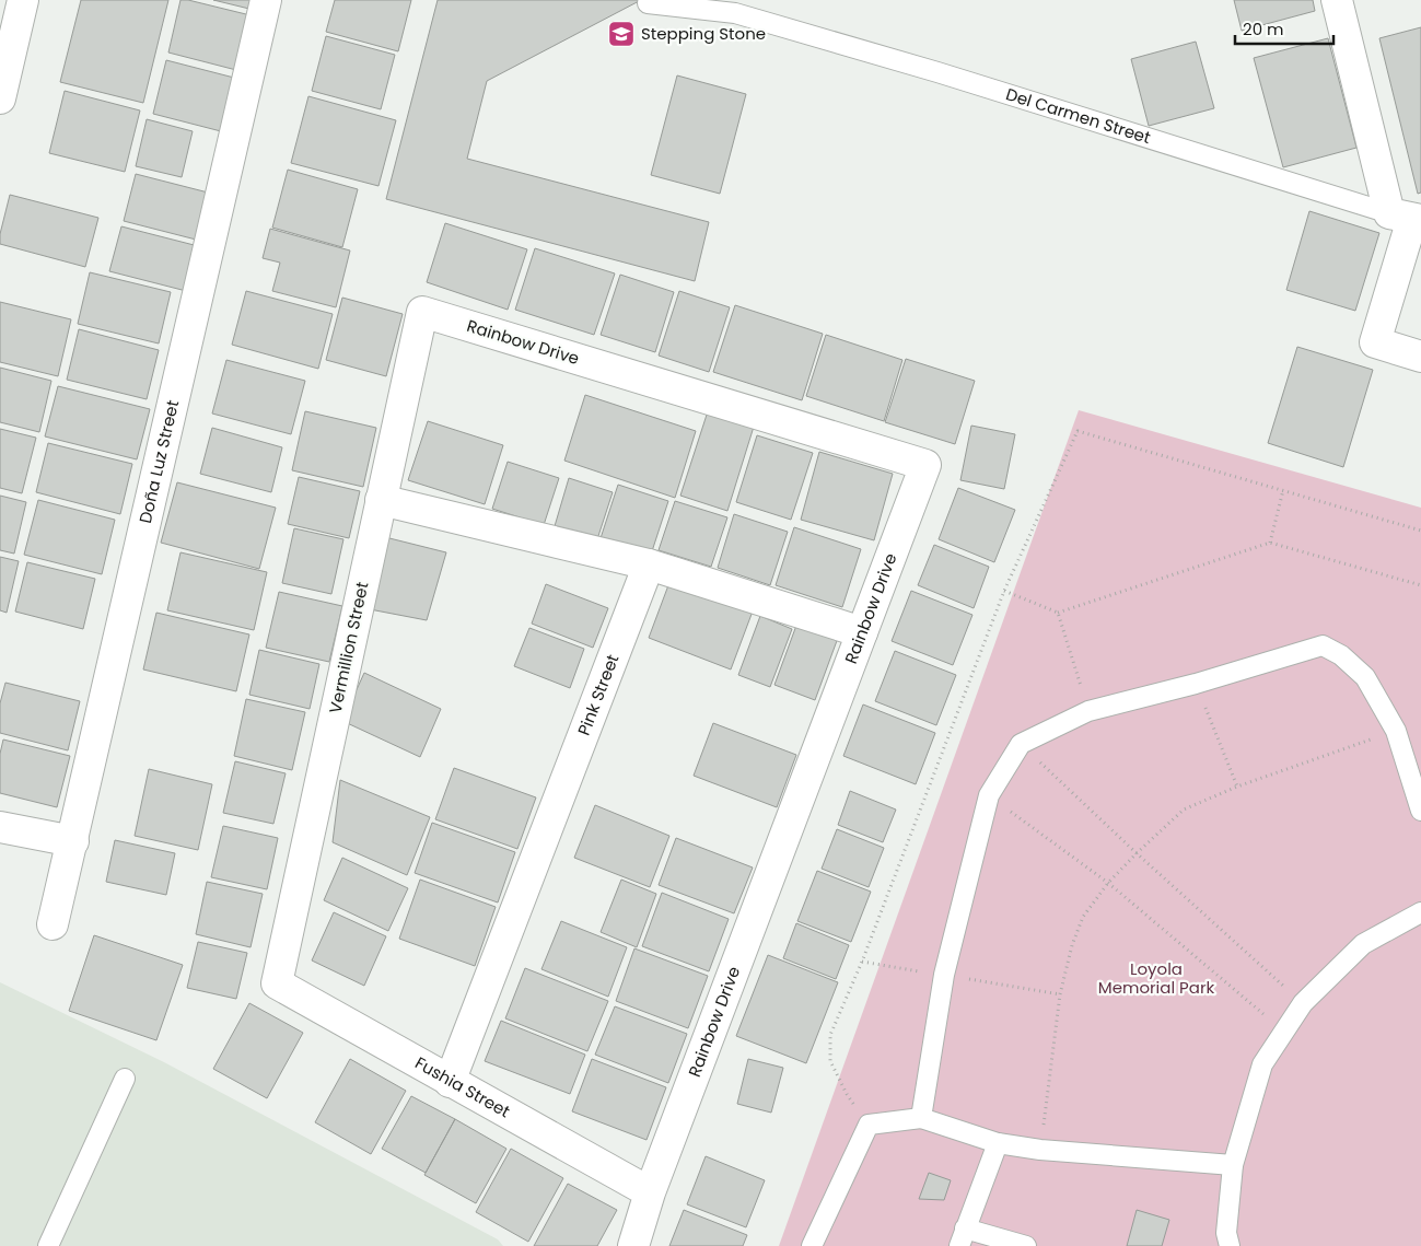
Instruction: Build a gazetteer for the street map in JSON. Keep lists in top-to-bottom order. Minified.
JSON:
{"streets":{"street":["Rainbow Drive","Doña Luz Street","Vermillion Street","Pink Street","Fushia Street"],"lane":["Del Carmen Street"]},"crossings":[["Rainbow Drive","Vermillion Street"],["Rainbow Drive","Fushia Street"],["Vermillion Street","Fushia Street"],["Pink Street","Fushia Street"]],"parks":["Loyola Memorial Park"],"places":{"school or university":["Stepping Stone"]},"scale_bar":"20 m"}
